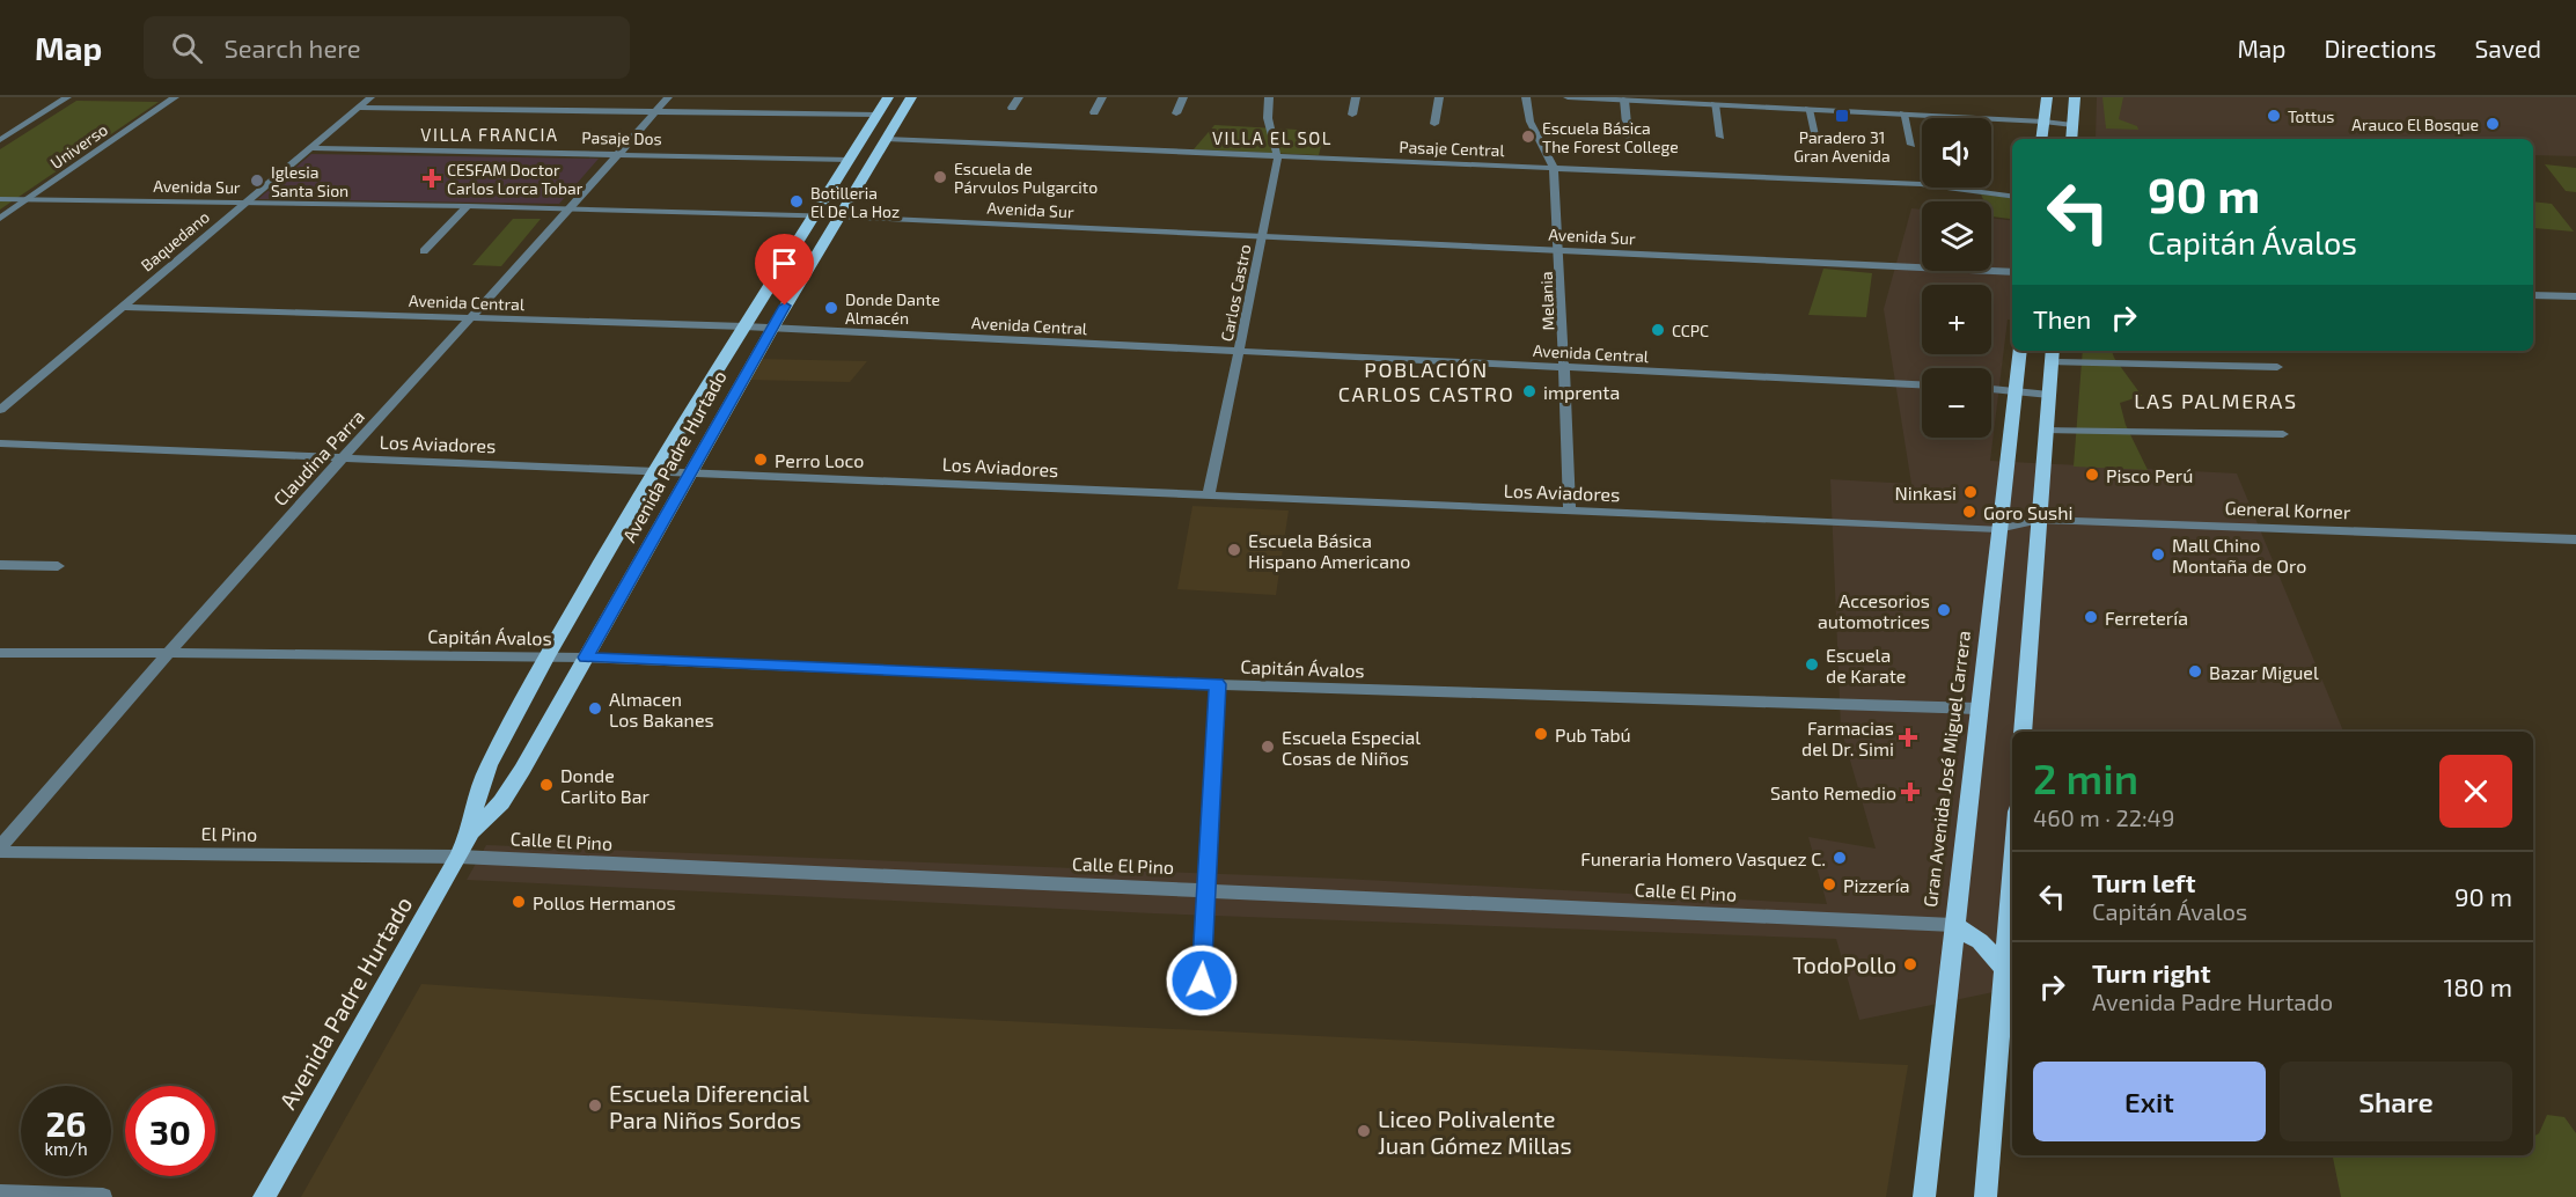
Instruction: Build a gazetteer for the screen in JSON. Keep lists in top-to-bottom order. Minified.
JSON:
{"streets":{"main road":["Avenida Padre Hurtado","Gran Avenida José Miguel Carrera"],"street":["Pasaje Dos","Universo","Pasaje Central","Avenida Sur","Baquedano","Carlos Castro","Melania","Avenida Central","Los Aviadores","Claudina Parra","General Korner","Capitán Ávalos","El Pino","Calle El Pino"]},"crossings":[["Pasaje Dos","Baquedano"],["Pasaje Dos","Avenida Padre Hurtado"],["Pasaje Dos","Claudina Parra"],["Universo","Avenida Sur"],["Pasaje Central","Carlos Castro"],["Pasaje Central","Melania"],["Pasaje Central","Avenida Padre Hurtado"],["Avenida Sur","Baquedano"],["Avenida Sur","Carlos Castro"],["Avenida Sur","Melania"],["Avenida Sur","Avenida Padre Hurtado"],["Avenida Sur","Claudina Parra"],["Baquedano","Avenida Central"],["Carlos Castro","Avenida Central"],["Carlos Castro","Los Aviadores"],["Melania","Avenida Central"],["Melania","Los Aviadores"],["Avenida Central","Avenida Padre Hurtado"],["Avenida Central","Claudina Parra"],["Los Aviadores","Avenida Padre Hurtado"],["Los Aviadores","Claudina Parra"],["Los Aviadores","General Korner"],["Los Aviadores","Gran Avenida José Miguel Carrera"],["Avenida Padre Hurtado","Capitán Ávalos"],["Avenida Padre Hurtado","El Pino"],["Avenida Padre Hurtado","Calle El Pino"],["Claudina Parra","Capitán Ávalos"],["General Korner","Gran Avenida José Miguel Carrera"],["Capitán Ávalos","Gran Avenida José Miguel Carrera"],["Gran Avenida José Miguel Carrera","Calle El Pino"],["El Pino","Calle El Pino"]],"districts":["VILLA FRANCIA","VILLA EL SOL","POBLACIÓN CARLOS CASTRO","LAS PALMERAS"],"places":{"transit":["Paradero 31 Gran Avenida"],"other":["Tottus","Arauco El Bosque","Escuela Básica The Forest College","Escuela de Párvulos Pulgarcito","Iglesia Santa Sion","Botilleria El De La Hoz","Donde Dante Almacén","CCPC","imprenta","Perro Loco","Pisco Perú","Ninkasi","Goro Sushi","Escuela Básica Hispano Americano","Mall Chino Montaña de Oro","Accesorios automotrices","Ferretería","Escuela de Karate","Bazar Miguel","Almacen Los Bakanes","Pub Tabú","Escuela Especial Cosas de Niños","Donde Carlito Bar","Funeraria Homero Vasquez C.","Pizzería","Pollos Hermanos","TodoPollo","Escuela Diferencial Para Niños Sordos","Liceo Polivalente Juan Gómez Millas"],"health":["CESFAM Doctor Carlos Lorca Tobar","Farmacias del Dr. Simi","Santo Remedio"]},"page":{"header":"Map","search":"Search here","nav":["Map","Directions","Saved"],"map_buttons":["+","−"],"turn":["90 m","Capitán Ávalos"],"then":"Then","heading":["2 min","460 m · 22:49"],"list":[{"name":"Turn left","note":"Capitán Ávalos","value":"90 m"},{"name":"Turn right","note":"Avenida Padre Hurtado","value":"180 m"}],"buttons":["Exit","Share"],"speed":"26 km/h","limit":"30"}}
